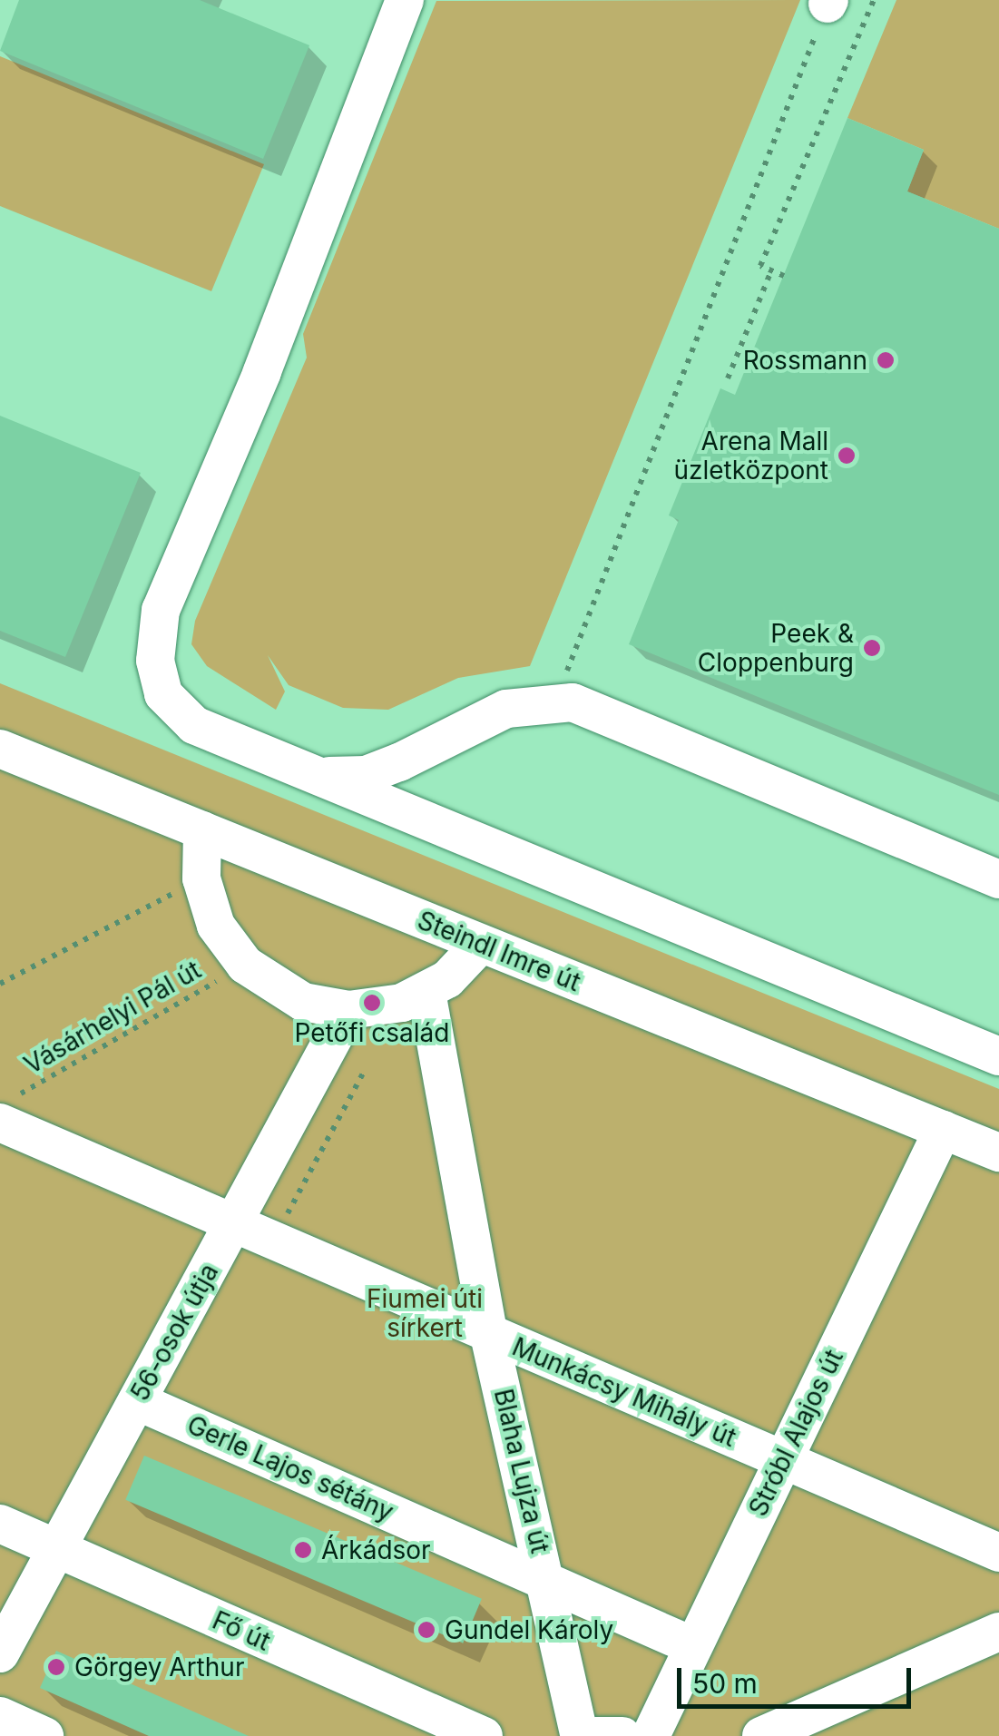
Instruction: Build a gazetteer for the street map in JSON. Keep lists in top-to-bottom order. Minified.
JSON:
{"streets":{"lane":["Steindl Imre út","56-osok útja","Munkácsy Mihály út","Stróbl Alajos út","Gerle Lajos sétány","Blaha Lujza út","Fő út"],"path":["Vásárhelyi Pál út"]},"crossings":[["Steindl Imre út","Stróbl Alajos út"],["Vásárhelyi Pál út","Munkácsy Mihály út"],["56-osok útja","Munkácsy Mihály út"],["56-osok útja","Gerle Lajos sétány"],["56-osok útja","Fő út"],["Munkácsy Mihály út","Stróbl Alajos út"],["Munkácsy Mihály út","Blaha Lujza út"],["Stróbl Alajos út","Gerle Lajos sétány"],["Gerle Lajos sétány","Blaha Lujza út"]],"parks":["Fiumei úti sírkert"],"places":["Rossmann","Arena Mall üzletközpont","Peek & Cloppenburg","Petőfi család","Árkádsor","Gundel Károly","Görgey Arthur"],"scale_bar":"50 m"}
